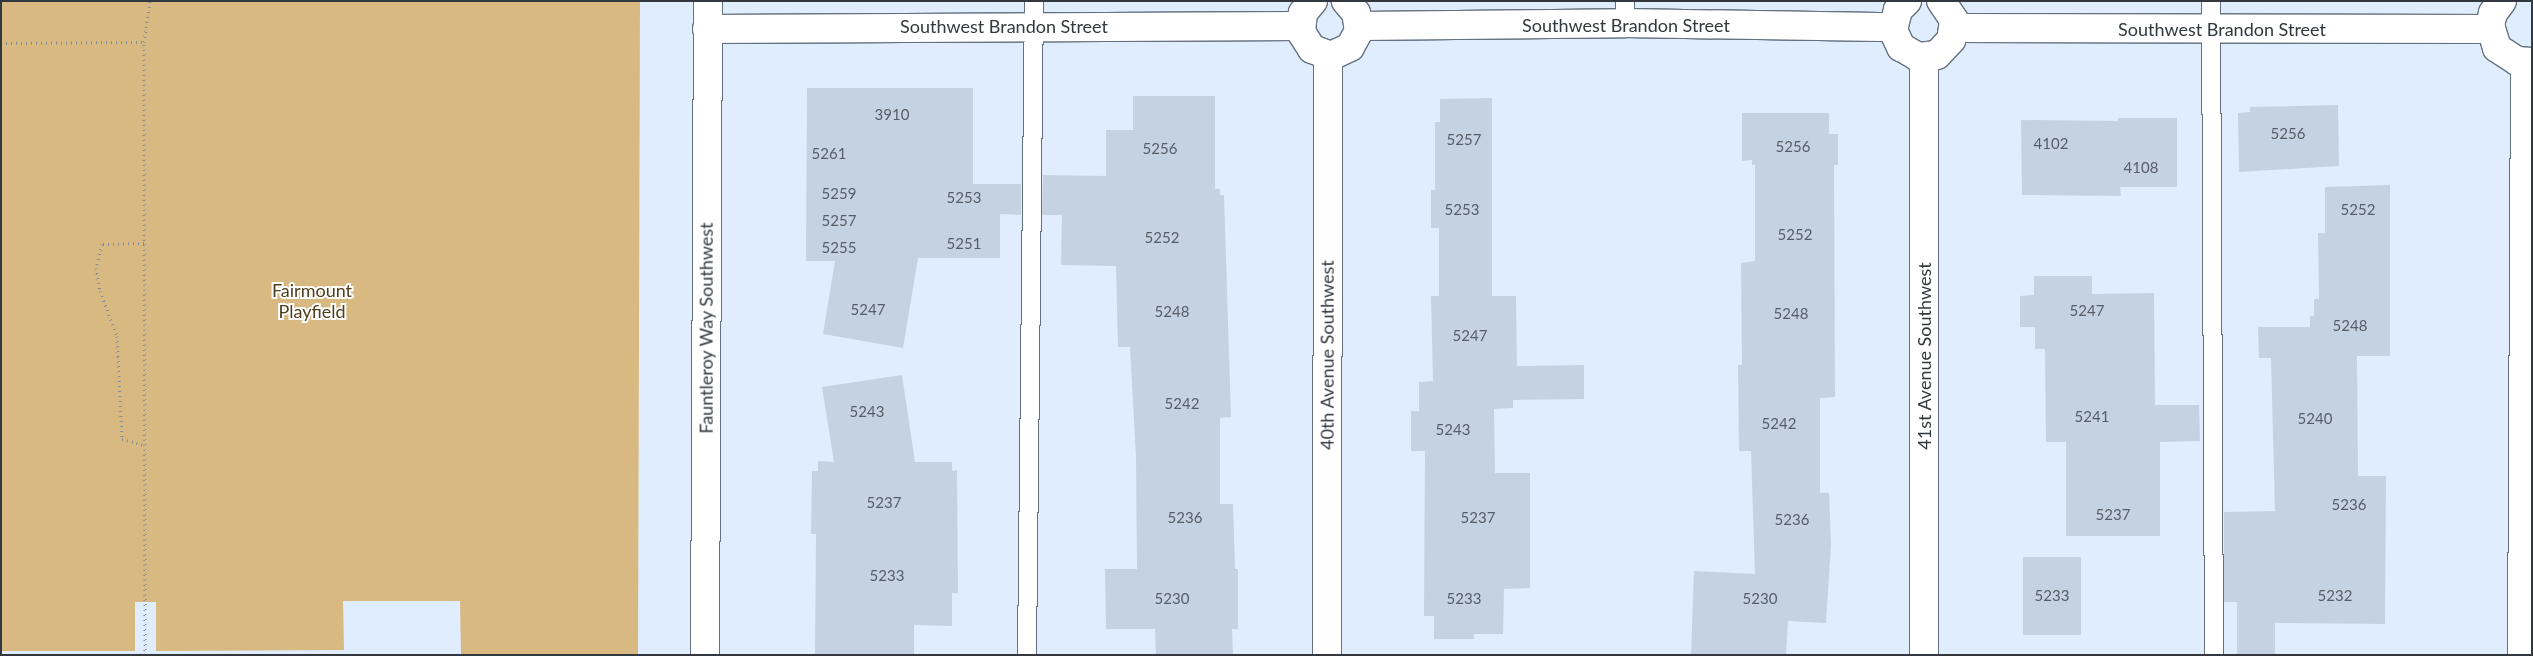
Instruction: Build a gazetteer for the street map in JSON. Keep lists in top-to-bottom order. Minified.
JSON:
{"streets":{"street":["Southwest Brandon Street","Fauntleroy Way Southwest","40th Avenue Southwest","41st Avenue Southwest"]},"crossings":[["Southwest Brandon Street","Fauntleroy Way Southwest"]],"parks":["Fairmount Playfield"],"house_numbers":["3910","5256","5257","4102","5256","5256","5261","4108","5259","5253","5253","5252","5257","5252","5252","5251","5255","5247","5247","5248","5248","5248","5247","5242","5243","5241","5240","5242","5243","5237","5236","5237","5236","5237","5236","5233","5233","5232","5230","5233","5230"]}
